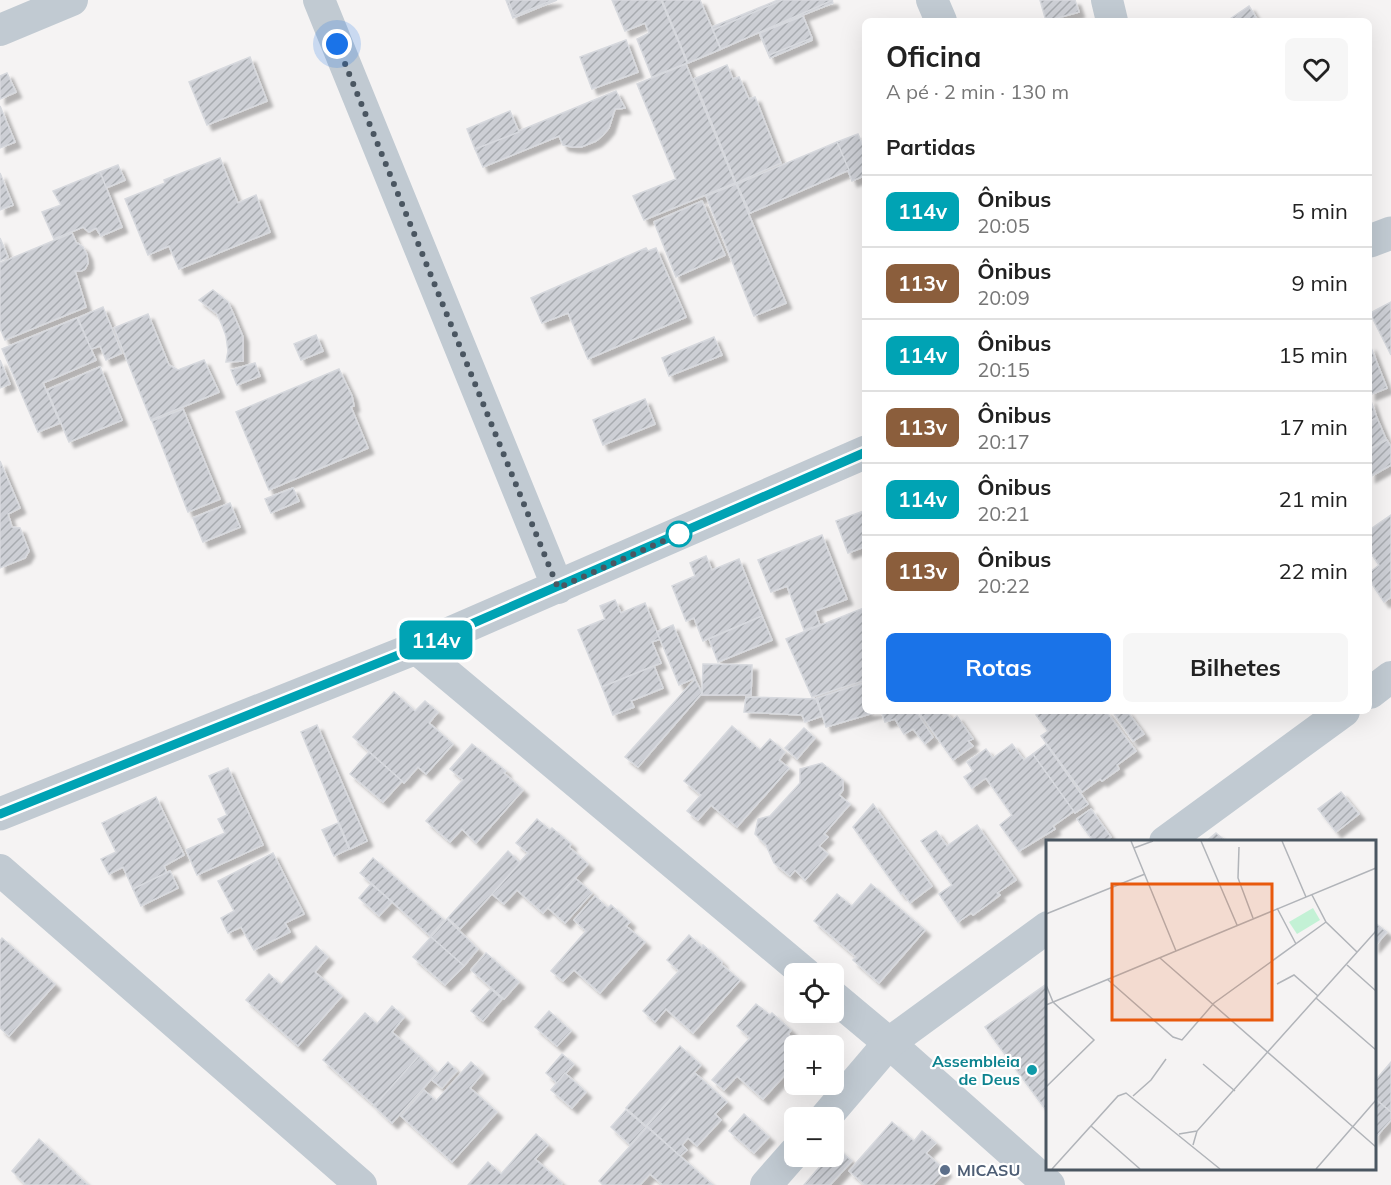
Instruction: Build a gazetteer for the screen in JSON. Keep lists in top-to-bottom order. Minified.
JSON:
{"places":["Assembleia de Deus","MICASU"],"lines":["bus line 114v"],"page":{"on_map":"114v","heading":[["Oficina","A pé · 2 min · 130 m"],"Partidas"],"list":[{"mark":"114v","name":"Ônibus","note":"20:05","value":"5 min"},{"mark":"113v","name":"Ônibus","note":"20:09","value":"9 min"},{"mark":"114v","name":"Ônibus","note":"20:15","value":"15 min"},{"mark":"113v","name":"Ônibus","note":"20:17","value":"17 min"},{"mark":"114v","name":"Ônibus","note":"20:21","value":"21 min"},{"mark":"113v","name":"Ônibus","note":"20:22","value":"22 min"}],"buttons":["Rotas","Bilhetes"],"map_buttons":["+","−"]}}
